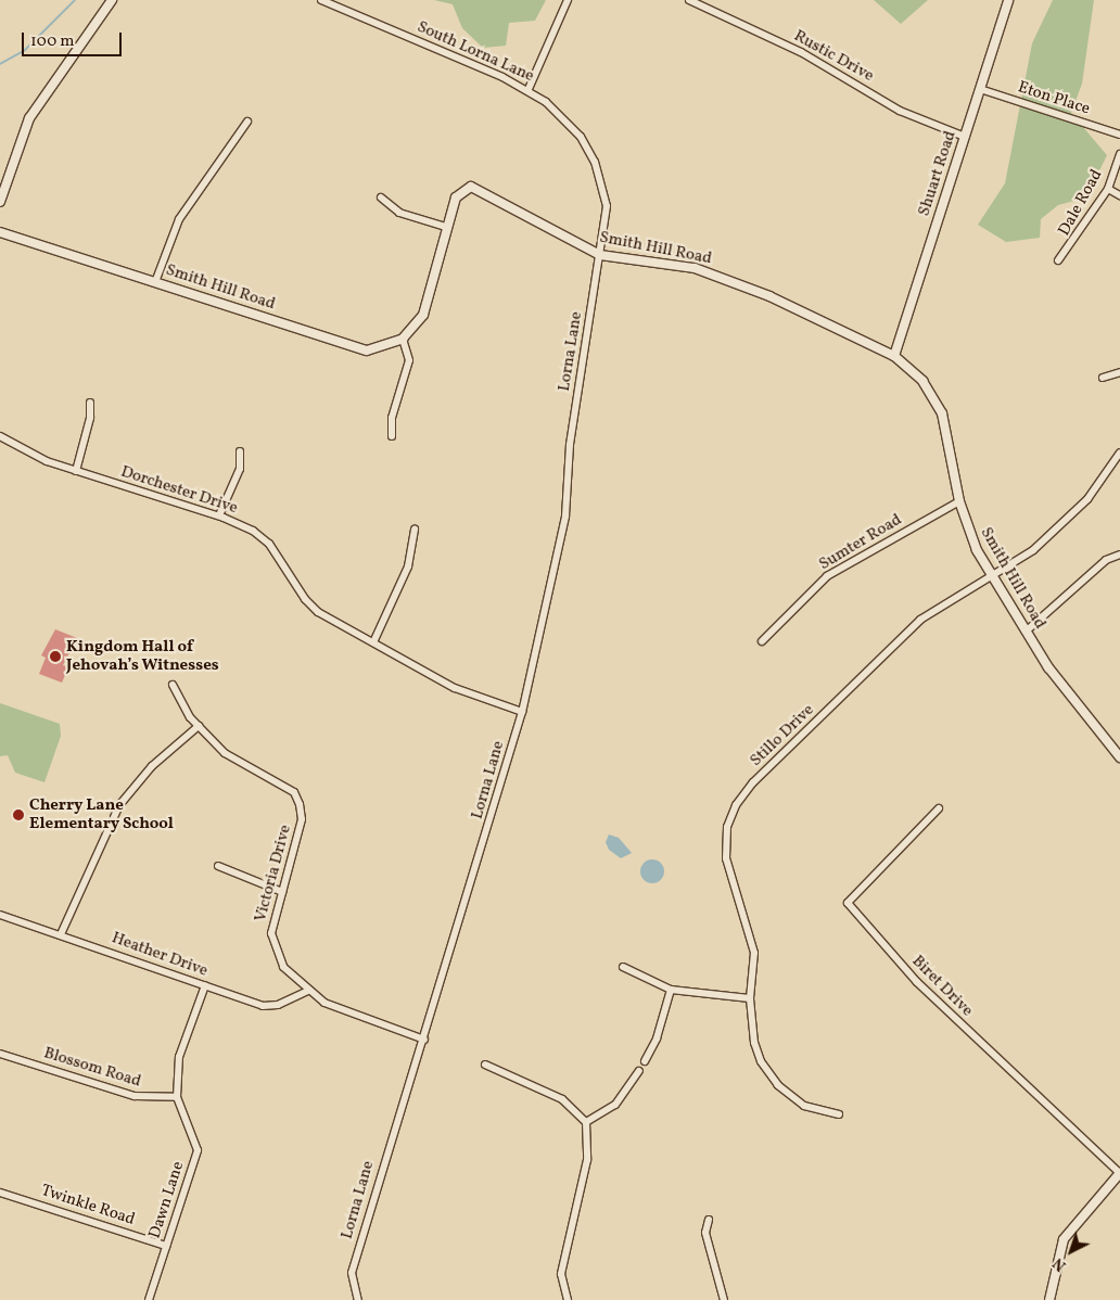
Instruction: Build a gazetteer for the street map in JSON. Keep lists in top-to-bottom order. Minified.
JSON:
{"streets":{"street":["South Lorna Lane","Rustic Drive","Eton Place","Shuart Road","Dale Road","Smith Hill Road","Lorna Lane","Dorchester Drive","Sumter Road","Stillo Drive","Victoria Drive","Heather Drive","Biret Drive","Blossom Road","Dawn Lane","Twinkle Road"]},"crossings":[["South Lorna Lane","Smith Hill Road"],["South Lorna Lane","Lorna Lane"],["Rustic Drive","Shuart Road"],["Eton Place","Shuart Road"],["Shuart Road","Smith Hill Road"],["Smith Hill Road","Lorna Lane"],["Smith Hill Road","Sumter Road"],["Smith Hill Road","Stillo Drive"],["Lorna Lane","Dorchester Drive"],["Lorna Lane","Victoria Drive"],["Victoria Drive","Heather Drive"],["Heather Drive","Dawn Lane"],["Blossom Road","Dawn Lane"],["Dawn Lane","Twinkle Road"]],"places":["Kingdom Hall of Jehovah’s Witnesses","Cherry Lane Elementary School"],"scale_bar":"100 m","north":"bottom left"}
